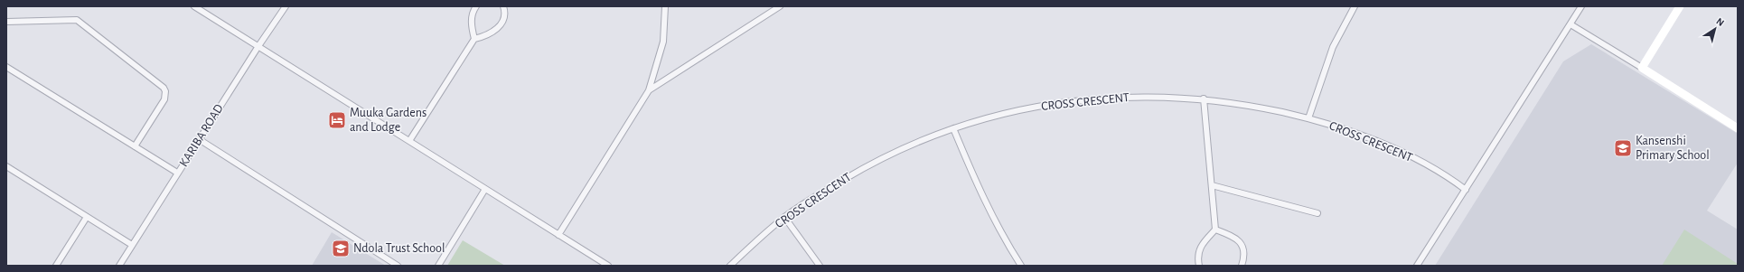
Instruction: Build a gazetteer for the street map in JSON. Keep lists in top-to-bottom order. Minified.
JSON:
{"streets":{"street":["CROSS CRESCENT","KARIBA ROAD"]},"places":{"hotel":["Muuka Gardens and Lodge"],"school or university":["Kansenshi Primary School","Ndola Trust School"]},"north":"top right"}
